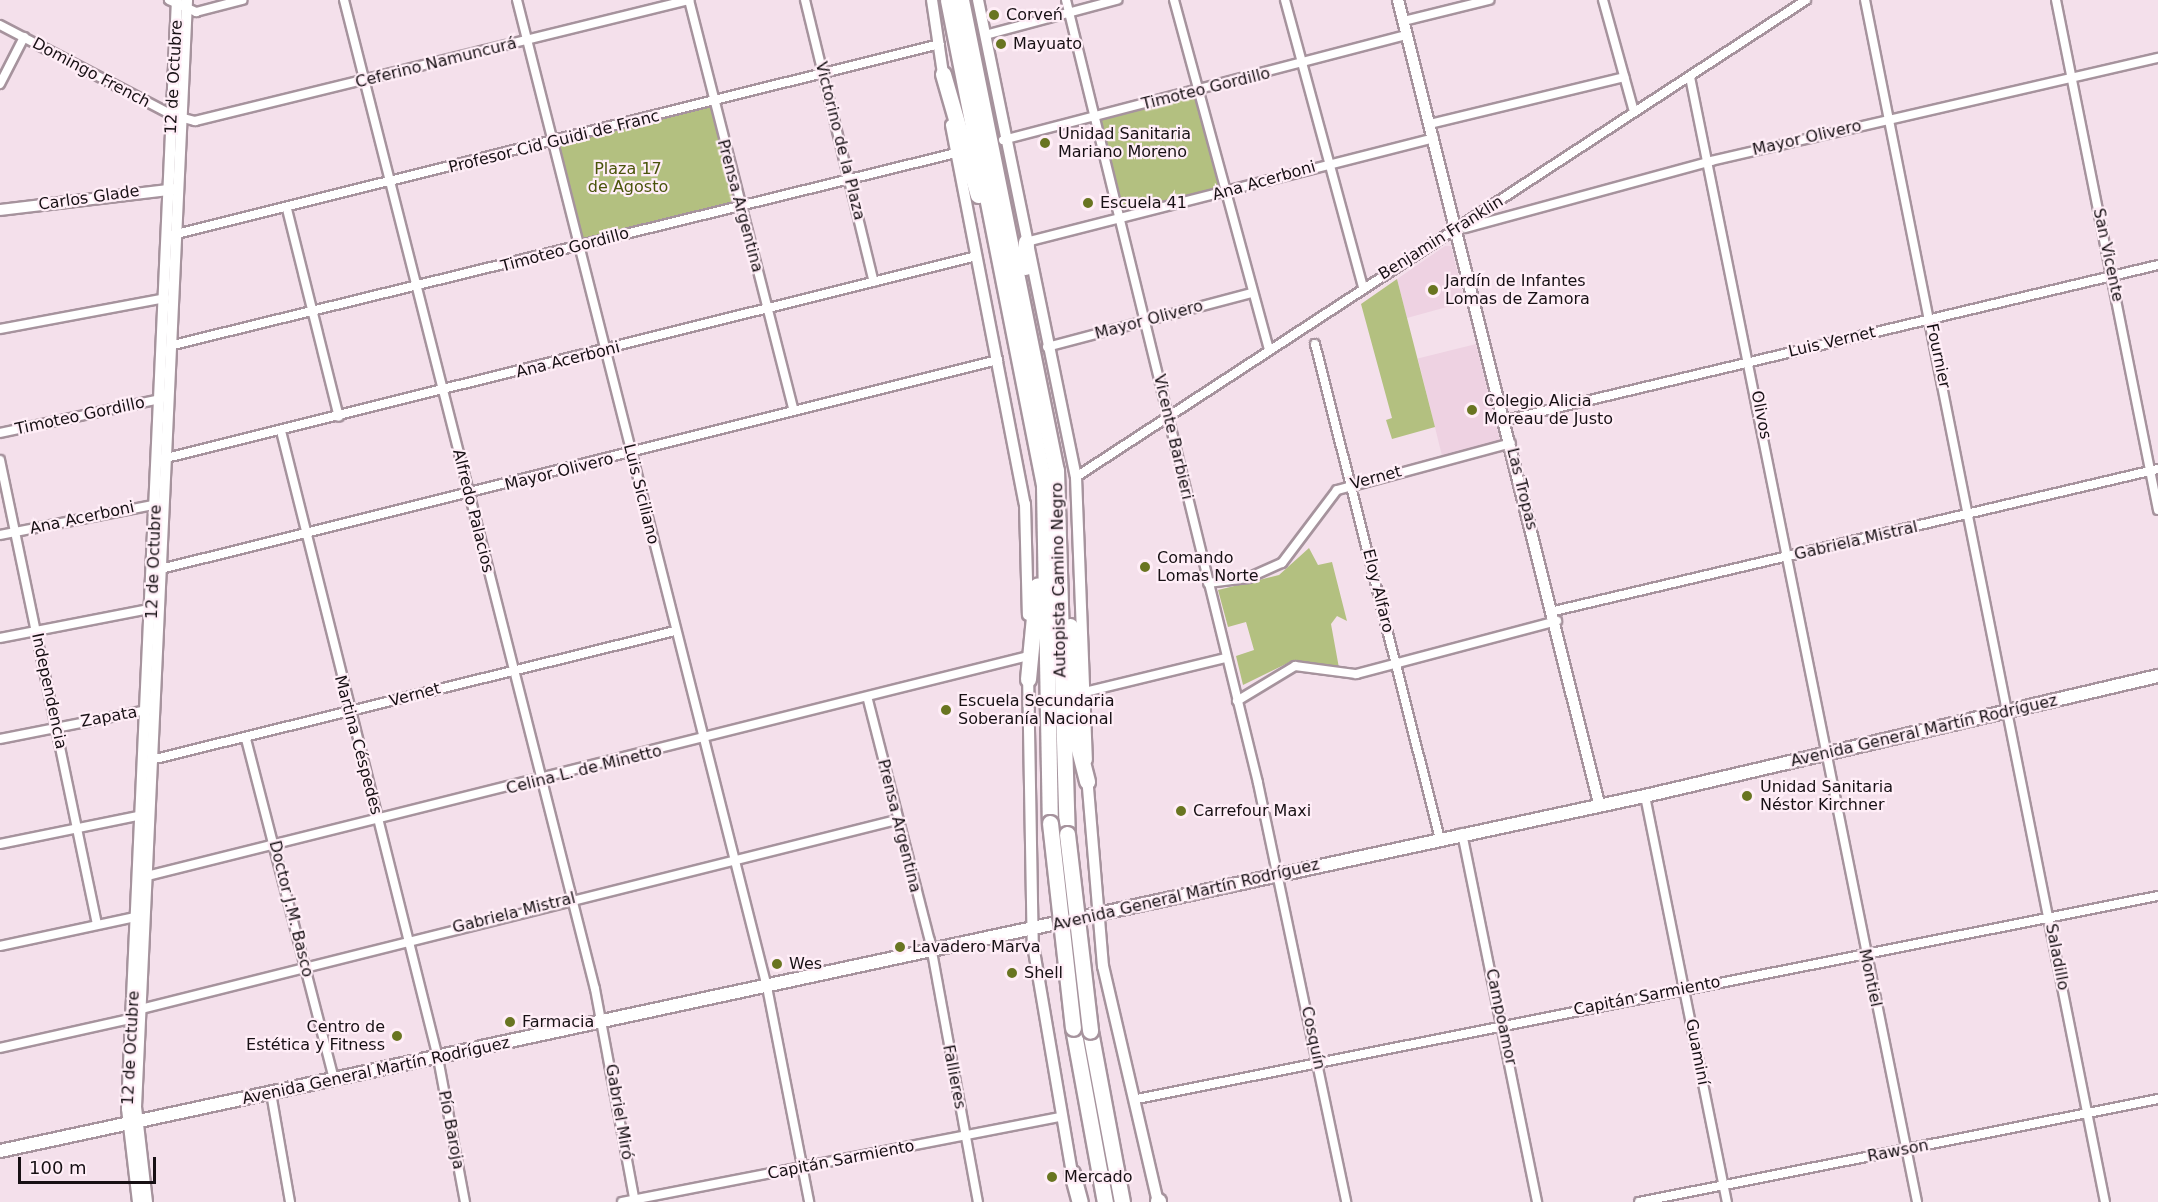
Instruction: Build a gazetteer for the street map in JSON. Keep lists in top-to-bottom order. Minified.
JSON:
{"streets":{"highway":["Autopista Camino Negro"],"main road":["Avenida General Martín Rodríguez"],"street":["Ceferino Namuncurá","Domingo French","12 de Octubre","Timoteo Gordillo","Mayor Olivero","Victorino de la Plaza","Profesor Cid Guidi de Franc","Ana Acerboni","Carlos Glade","Prensa Argentina","Benjamin Franklin","San Vicente","Luis Vernet","Fournier","Olivos","Vicente Barbieri","Vernet","Las Tropas","Luis Siciliano","Alfredo Palacios","Gabriela Mistral","Eloy Alfaro","Independencia","Zapata","Martina Céspedes","Celina L. de Minetto","Doctor J.M. Basco","Saladillo","Montiel","Capitán Sarmiento","Campoamor","Cosquín","Guaminí","Fallieres","Gabriel Miró","Pío Baroja","Rawson"]},"crossings":[["Ceferino Namuncurá","Domingo French"],["Ceferino Namuncurá","12 de Octubre"],["Ceferino Namuncurá","Prensa Argentina"],["Ceferino Namuncurá","Luis Siciliano"],["Ceferino Namuncurá","Alfredo Palacios"],["Domingo French","12 de Octubre"],["12 de Octubre","Timoteo Gordillo"],["12 de Octubre","Mayor Olivero"],["12 de Octubre","Profesor Cid Guidi de Franc"],["12 de Octubre","Ana Acerboni"],["12 de Octubre","Carlos Glade"],["12 de Octubre","Vernet"],["12 de Octubre","Gabriela Mistral"],["12 de Octubre","Zapata"],["12 de Octubre","Avenida General Martín Rodríguez"],["12 de Octubre","Celina L. de Minetto"],["Timoteo Gordillo","Victorino de la Plaza"],["Timoteo Gordillo","Prensa Argentina"],["Timoteo Gordillo","Vicente Barbieri"],["Timoteo Gordillo","Las Tropas"],["Timoteo Gordillo","Luis Siciliano"],["Timoteo Gordillo","Alfredo Palacios"],["Mayor Olivero","Prensa Argentina"],["Mayor Olivero","Benjamin Franklin"],["Mayor Olivero","San Vicente"],["Mayor Olivero","Fournier"],["Mayor Olivero","Olivos"],["Mayor Olivero","Vicente Barbieri"],["Mayor Olivero","Las Tropas"],["Mayor Olivero","Luis Siciliano"],["Mayor Olivero","Alfredo Palacios"],["Mayor Olivero","Autopista Camino Negro"],["Mayor Olivero","Martina Céspedes"],["Victorino de la Plaza","Profesor Cid Guidi de Franc"],["Victorino de la Plaza","Ana Acerboni"],["Profesor Cid Guidi de Franc","Prensa Argentina"],["Profesor Cid Guidi de Franc","Luis Siciliano"],["Profesor Cid Guidi de Franc","Alfredo Palacios"],["Ana Acerboni","Prensa Argentina"],["Ana Acerboni","Vicente Barbieri"],["Ana Acerboni","Las Tropas"],["Ana Acerboni","Luis Siciliano"],["Ana Acerboni","Alfredo Palacios"],["Ana Acerboni","Independencia"],["Ana Acerboni","Martina Céspedes"],["Prensa Argentina","Gabriela Mistral"],["Prensa Argentina","Avenida General Martín Rodríguez"],["Prensa Argentina","Celina L. de Minetto"],["Prensa Argentina","Fallieres"],["Benjamin Franklin","Olivos"],["Benjamin Franklin","Vicente Barbieri"],["Benjamin Franklin","Las Tropas"],["San Vicente","Luis Vernet"],["San Vicente","Gabriela Mistral"],["Luis Vernet","Fournier"],["Luis Vernet","Olivos"],["Luis Vernet","Las Tropas"],["Fournier","Gabriela Mistral"],["Fournier","Avenida General Martín Rodríguez"],["Fournier","Saladillo"],["Olivos","Gabriela Mistral"],["Olivos","Avenida General Martín Rodríguez"],["Olivos","Montiel"],["Vicente Barbieri","Vernet"],["Vicente Barbieri","Gabriela Mistral"],["Vicente Barbieri","Avenida General Martín Rodríguez"],["Vicente Barbieri","Cosquín"],["Vernet","Las Tropas"],["Vernet","Luis Siciliano"],["Vernet","Alfredo Palacios"],["Vernet","Eloy Alfaro"],["Vernet","Martina Céspedes"],["Vernet","Doctor J.M. Basco"],["Las Tropas","Gabriela Mistral"],["Las Tropas","Avenida General Martín Rodríguez"],["Luis Siciliano","Gabriela Mistral"],["Luis Siciliano","Avenida General Martín Rodríguez"],["Luis Siciliano","Celina L. de Minetto"],["Luis Siciliano","Capitán Sarmiento"],["Alfredo Palacios","Gabriela Mistral"],["Alfredo Palacios","Avenida General Martín Rodríguez"],["Alfredo Palacios","Celina L. de Minetto"],["Alfredo Palacios","Gabriel Miró"],["Gabriela Mistral","Eloy Alfaro"],["Gabriela Mistral","Martina Céspedes"],["Gabriela Mistral","Doctor J.M. Basco"],["Eloy Alfaro","Avenida General Martín Rodríguez"],["Independencia","Zapata"],["Avenida General Martín Rodríguez","Martina Céspedes"],["Avenida General Martín Rodríguez","Doctor J.M. Basco"],["Avenida General Martín Rodríguez","Saladillo"],["Avenida General Martín Rodríguez","Montiel"],["Avenida General Martín Rodríguez","Campoamor"],["Avenida General Martín Rodríguez","Cosquín"],["Avenida General Martín Rodríguez","Guaminí"],["Avenida General Martín Rodríguez","Fallieres"],["Avenida General Martín Rodríguez","Gabriel Miró"],["Avenida General Martín Rodríguez","Pío Baroja"],["Martina Céspedes","Celina L. de Minetto"],["Martina Céspedes","Pío Baroja"],["Celina L. de Minetto","Doctor J.M. Basco"],["Saladillo","Capitán Sarmiento"],["Saladillo","Rawson"],["Montiel","Capitán Sarmiento"],["Montiel","Rawson"],["Capitán Sarmiento","Campoamor"],["Capitán Sarmiento","Cosquín"],["Capitán Sarmiento","Guaminí"],["Capitán Sarmiento","Fallieres"],["Capitán Sarmiento","Gabriel Miró"],["Guaminí","Rawson"]],"parks":["Plaza 17 de Agosto"],"places":["Corveń","Mayuato","Unidad Sanitaria Mariano Moreno","Escuela 41","Jardín de Infantes Lomas de Zamora","Colegio Alicia Moreau de Justo","Comando Lomas Norte","Escuela Secundaria Soberanía Nacional","Unidad Sanitaria Néstor Kirchner","Carrefour Maxi","Lavadero Marva","Wes","Shell","Farmacia","Centro de Estética y Fitness","Mercado"],"scale_bar":"100 m"}
